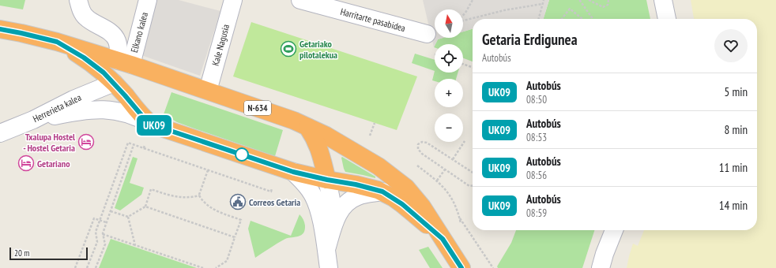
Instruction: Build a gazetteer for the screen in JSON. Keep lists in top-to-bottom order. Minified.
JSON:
{"streets":{"highway":["N-634"],"street":["Harritarte pasabidea","Elkano kalea","Kale Nagusia","Herrerieta kalea"]},"crossings":[["Elkano kalea","N-634"],["Kale Nagusia","N-634"],["Herrerieta kalea","N-634"]],"places":{"sports":["Getariako pilotalekua"],"hotel":["Txalupa Hostel - Hostel Getaria","Getariano"],"public building":["Correos Getaria"]},"lines":["bus line UK09"],"scale_bar":"20 m","north":"top","page":{"on_map":"UK09","map_buttons":["+","−"],"heading":["Getaria Erdigunea","Autobús"],"list":[{"mark":"UK09","name":"Autobús","note":"08:50","value":"5 min"},{"mark":"UK09","name":"Autobús","note":"08:53","value":"8 min"},{"mark":"UK09","name":"Autobús","note":"08:56","value":"11 min"},{"mark":"UK09","name":"Autobús","note":"08:59","value":"14 min"}],"scale":"20 m"}}
